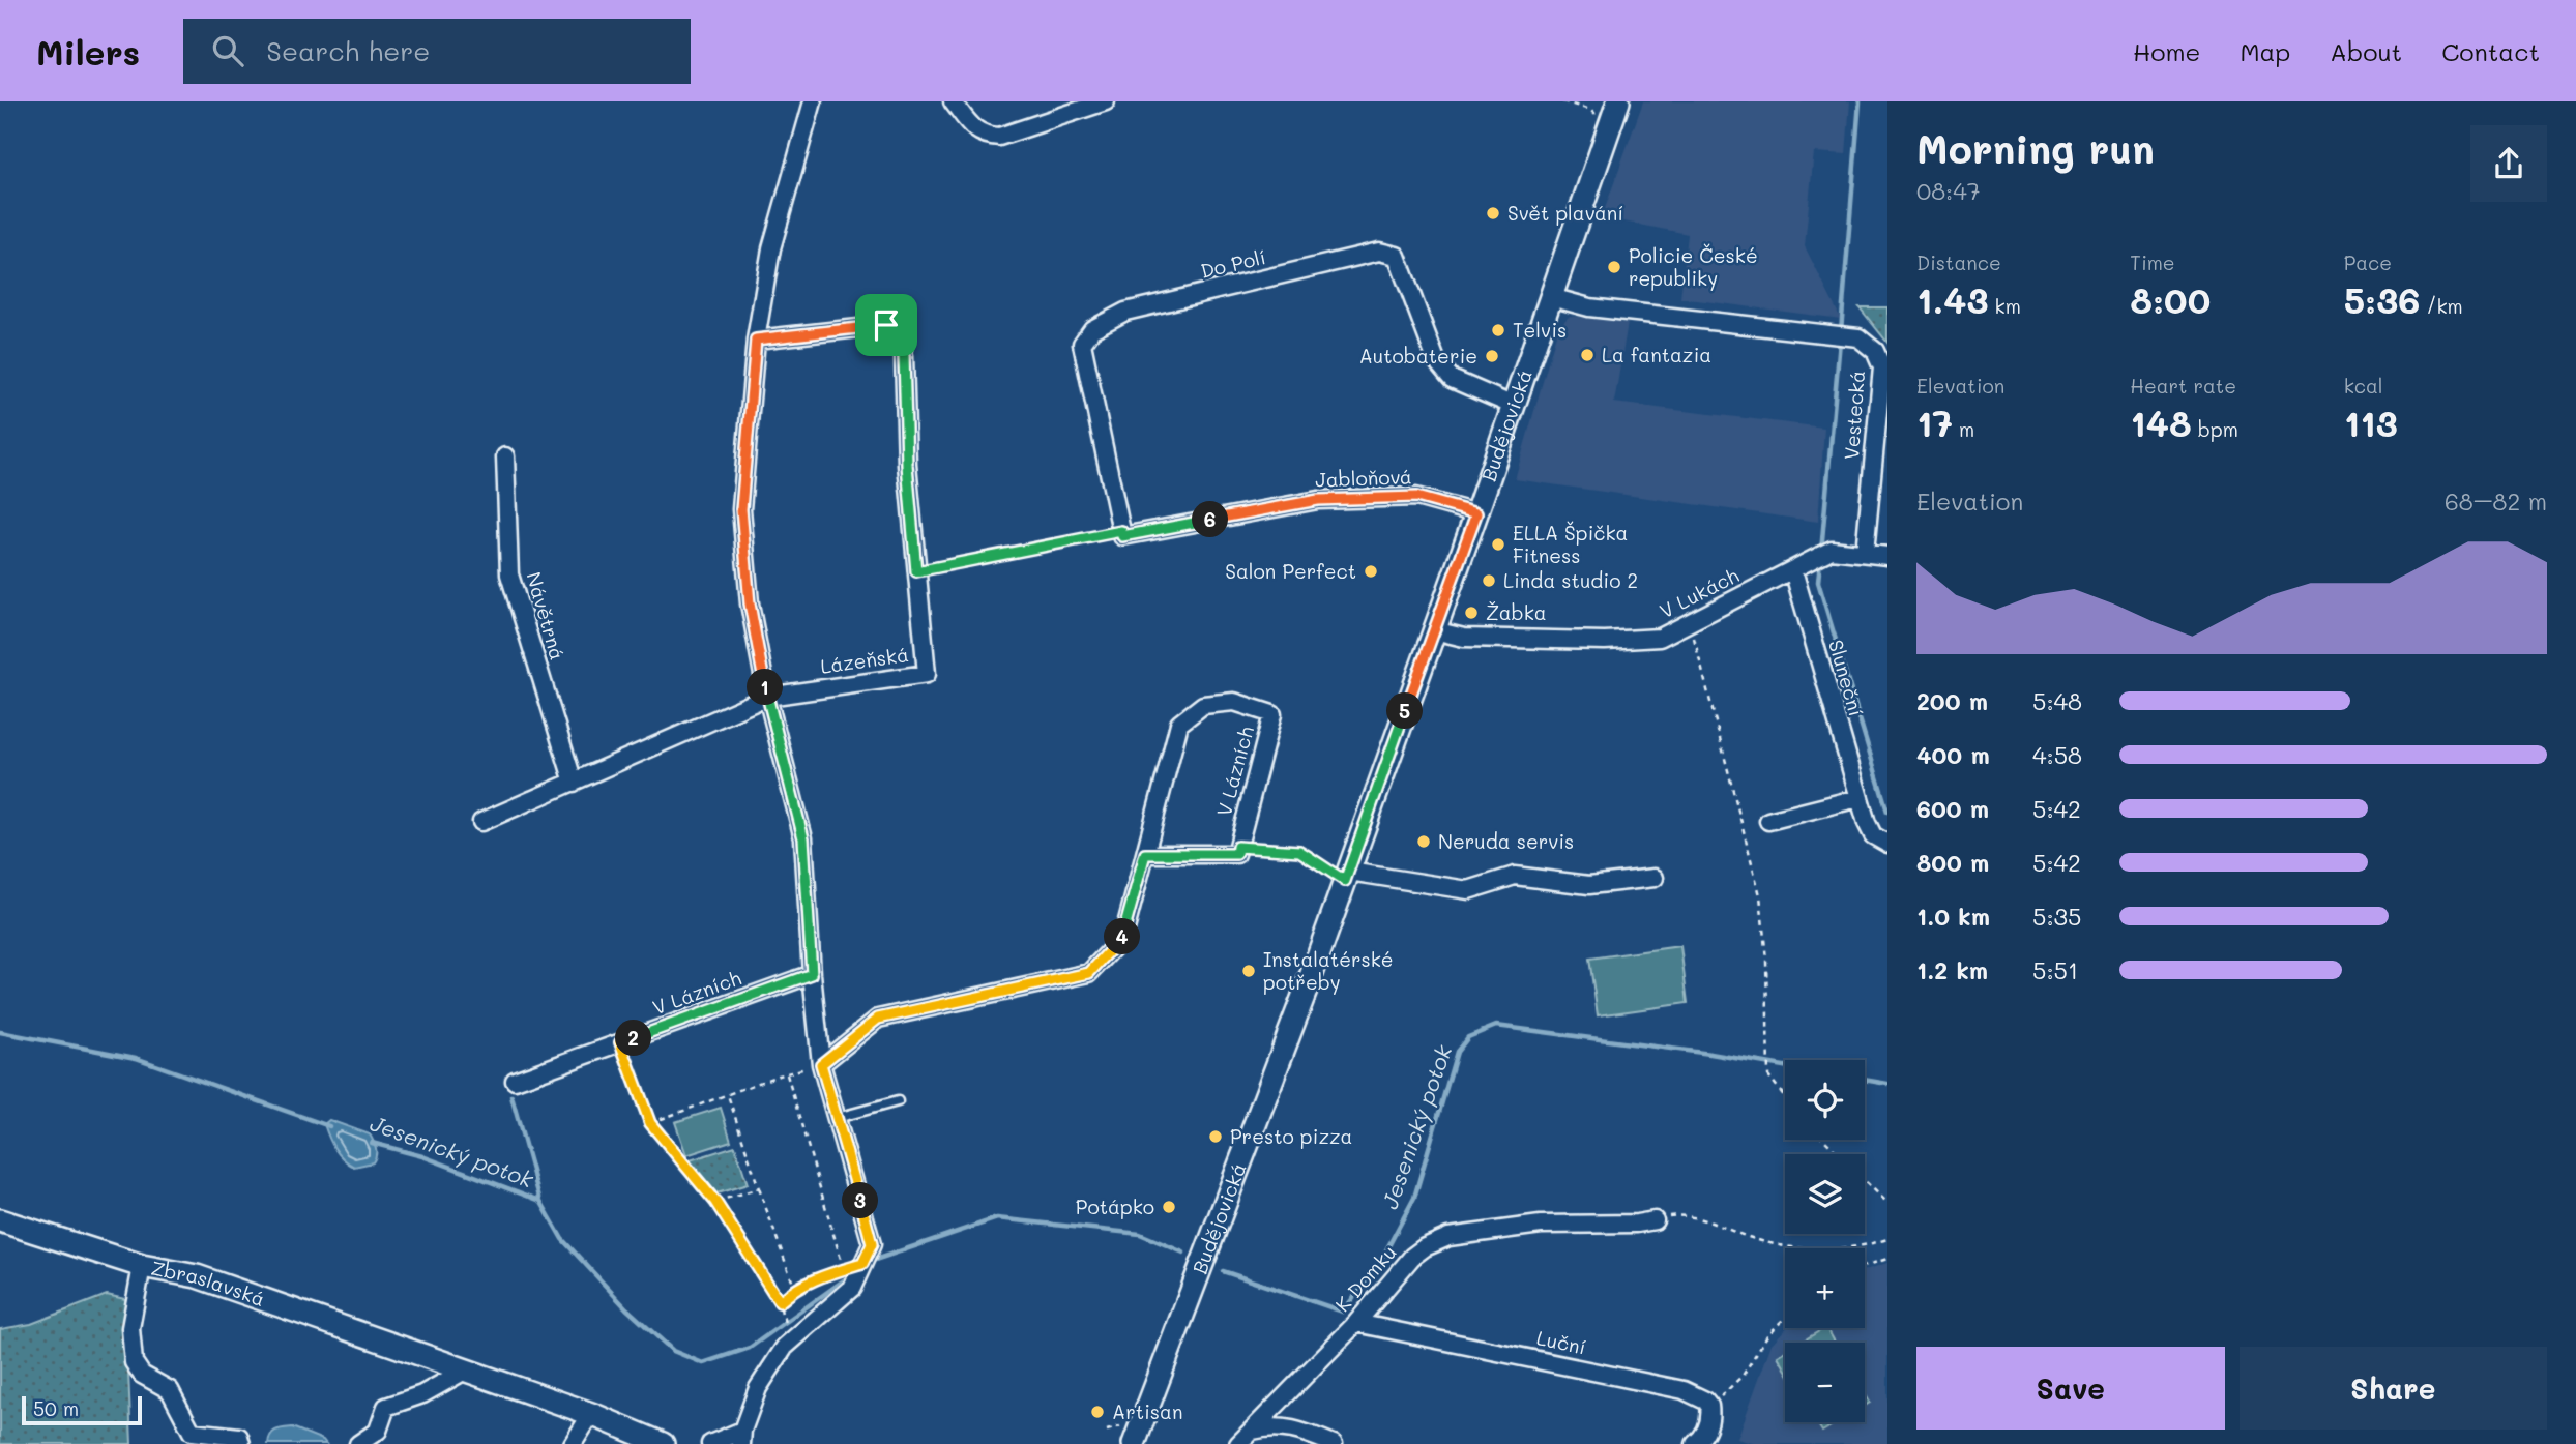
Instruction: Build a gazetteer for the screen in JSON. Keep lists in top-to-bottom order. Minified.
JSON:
{"streets":{"main road":["Budějovická","Zbraslavská"],"street":["Do Polí","Vestecká","Jabloňová","V Lukách","Návětrná","Lázeňská","Sluneční","V Lázních","K Domku","Luční"]},"crossings":[["Do Polí","Budějovická"],["Do Polí","Jabloňová"],["Vestecká","Budějovická"],["Vestecká","V Lukách"],["Budějovická","Jabloňová"],["Budějovická","V Lukách"],["V Lukách","Sluneční"],["K Domku","Luční"]],"water":["Jesenický potok"],"places":["Svět plavání","Policie České republiky","Telvis","La fantazia","Autobaterie","ELLA Špička Fitness","Salon Perfect","Linda studio 2","Žabka","Neruda servis","Instalatérské potřeby","Presto pizza","Potápko","Artisan"],"scale_bar":"50 m","page":{"header":"Milers","search":"Search here","nav":["Home","Map","About","Contact"],"heading":["Morning run","08:47"],"stats":[["Distance","1.43 km"],["Time","8:00"],["Pace","5:36 /km"],["Elevation","17 m"],["Heart rate","148 bpm"],["kcal","113"]],"chart":["Elevation","68–82 m"],"pins":["6","1","5","4","2","3"],"list":[{"name":"200 m","note":"5:48"},{"name":"400 m","note":"4:58"},{"name":"600 m","note":"5:42"},{"name":"800 m","note":"5:42"},{"name":"1.0 km","note":"5:35"},{"name":"1.2 km","note":"5:51"}],"map_buttons":["+","−"],"buttons":["Save","Share"],"scale":"50 m"}}
